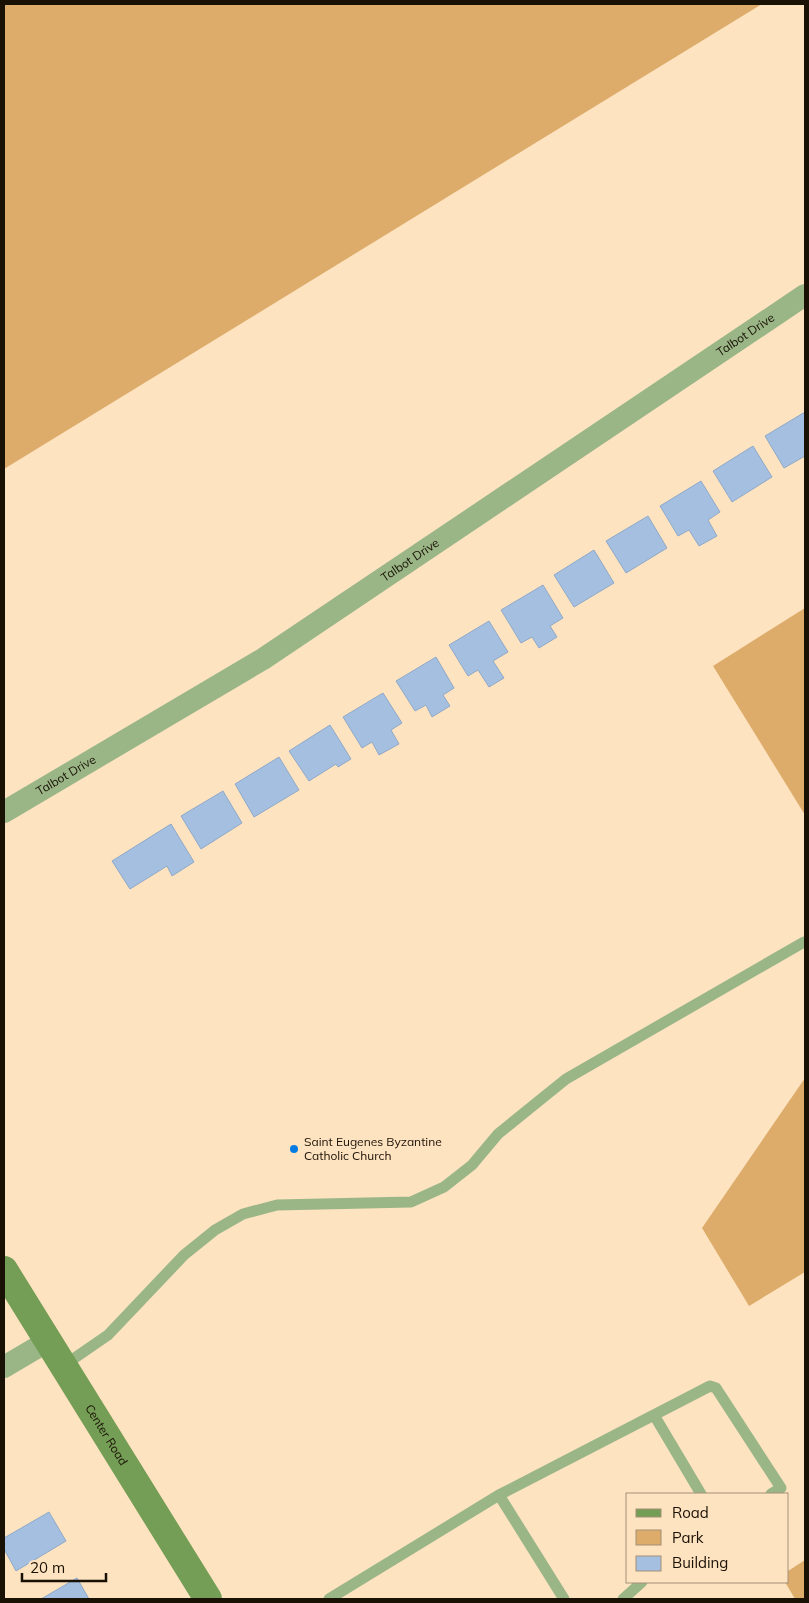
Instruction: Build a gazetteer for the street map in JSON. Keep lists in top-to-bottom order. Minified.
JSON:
{"streets":{"main road":["Center Road"],"street":["Talbot Drive"]},"places":["Saint Eugenes Byzantine Catholic Church"],"legend":["Road","Park","Building"],"scale_bar":"20 m"}
